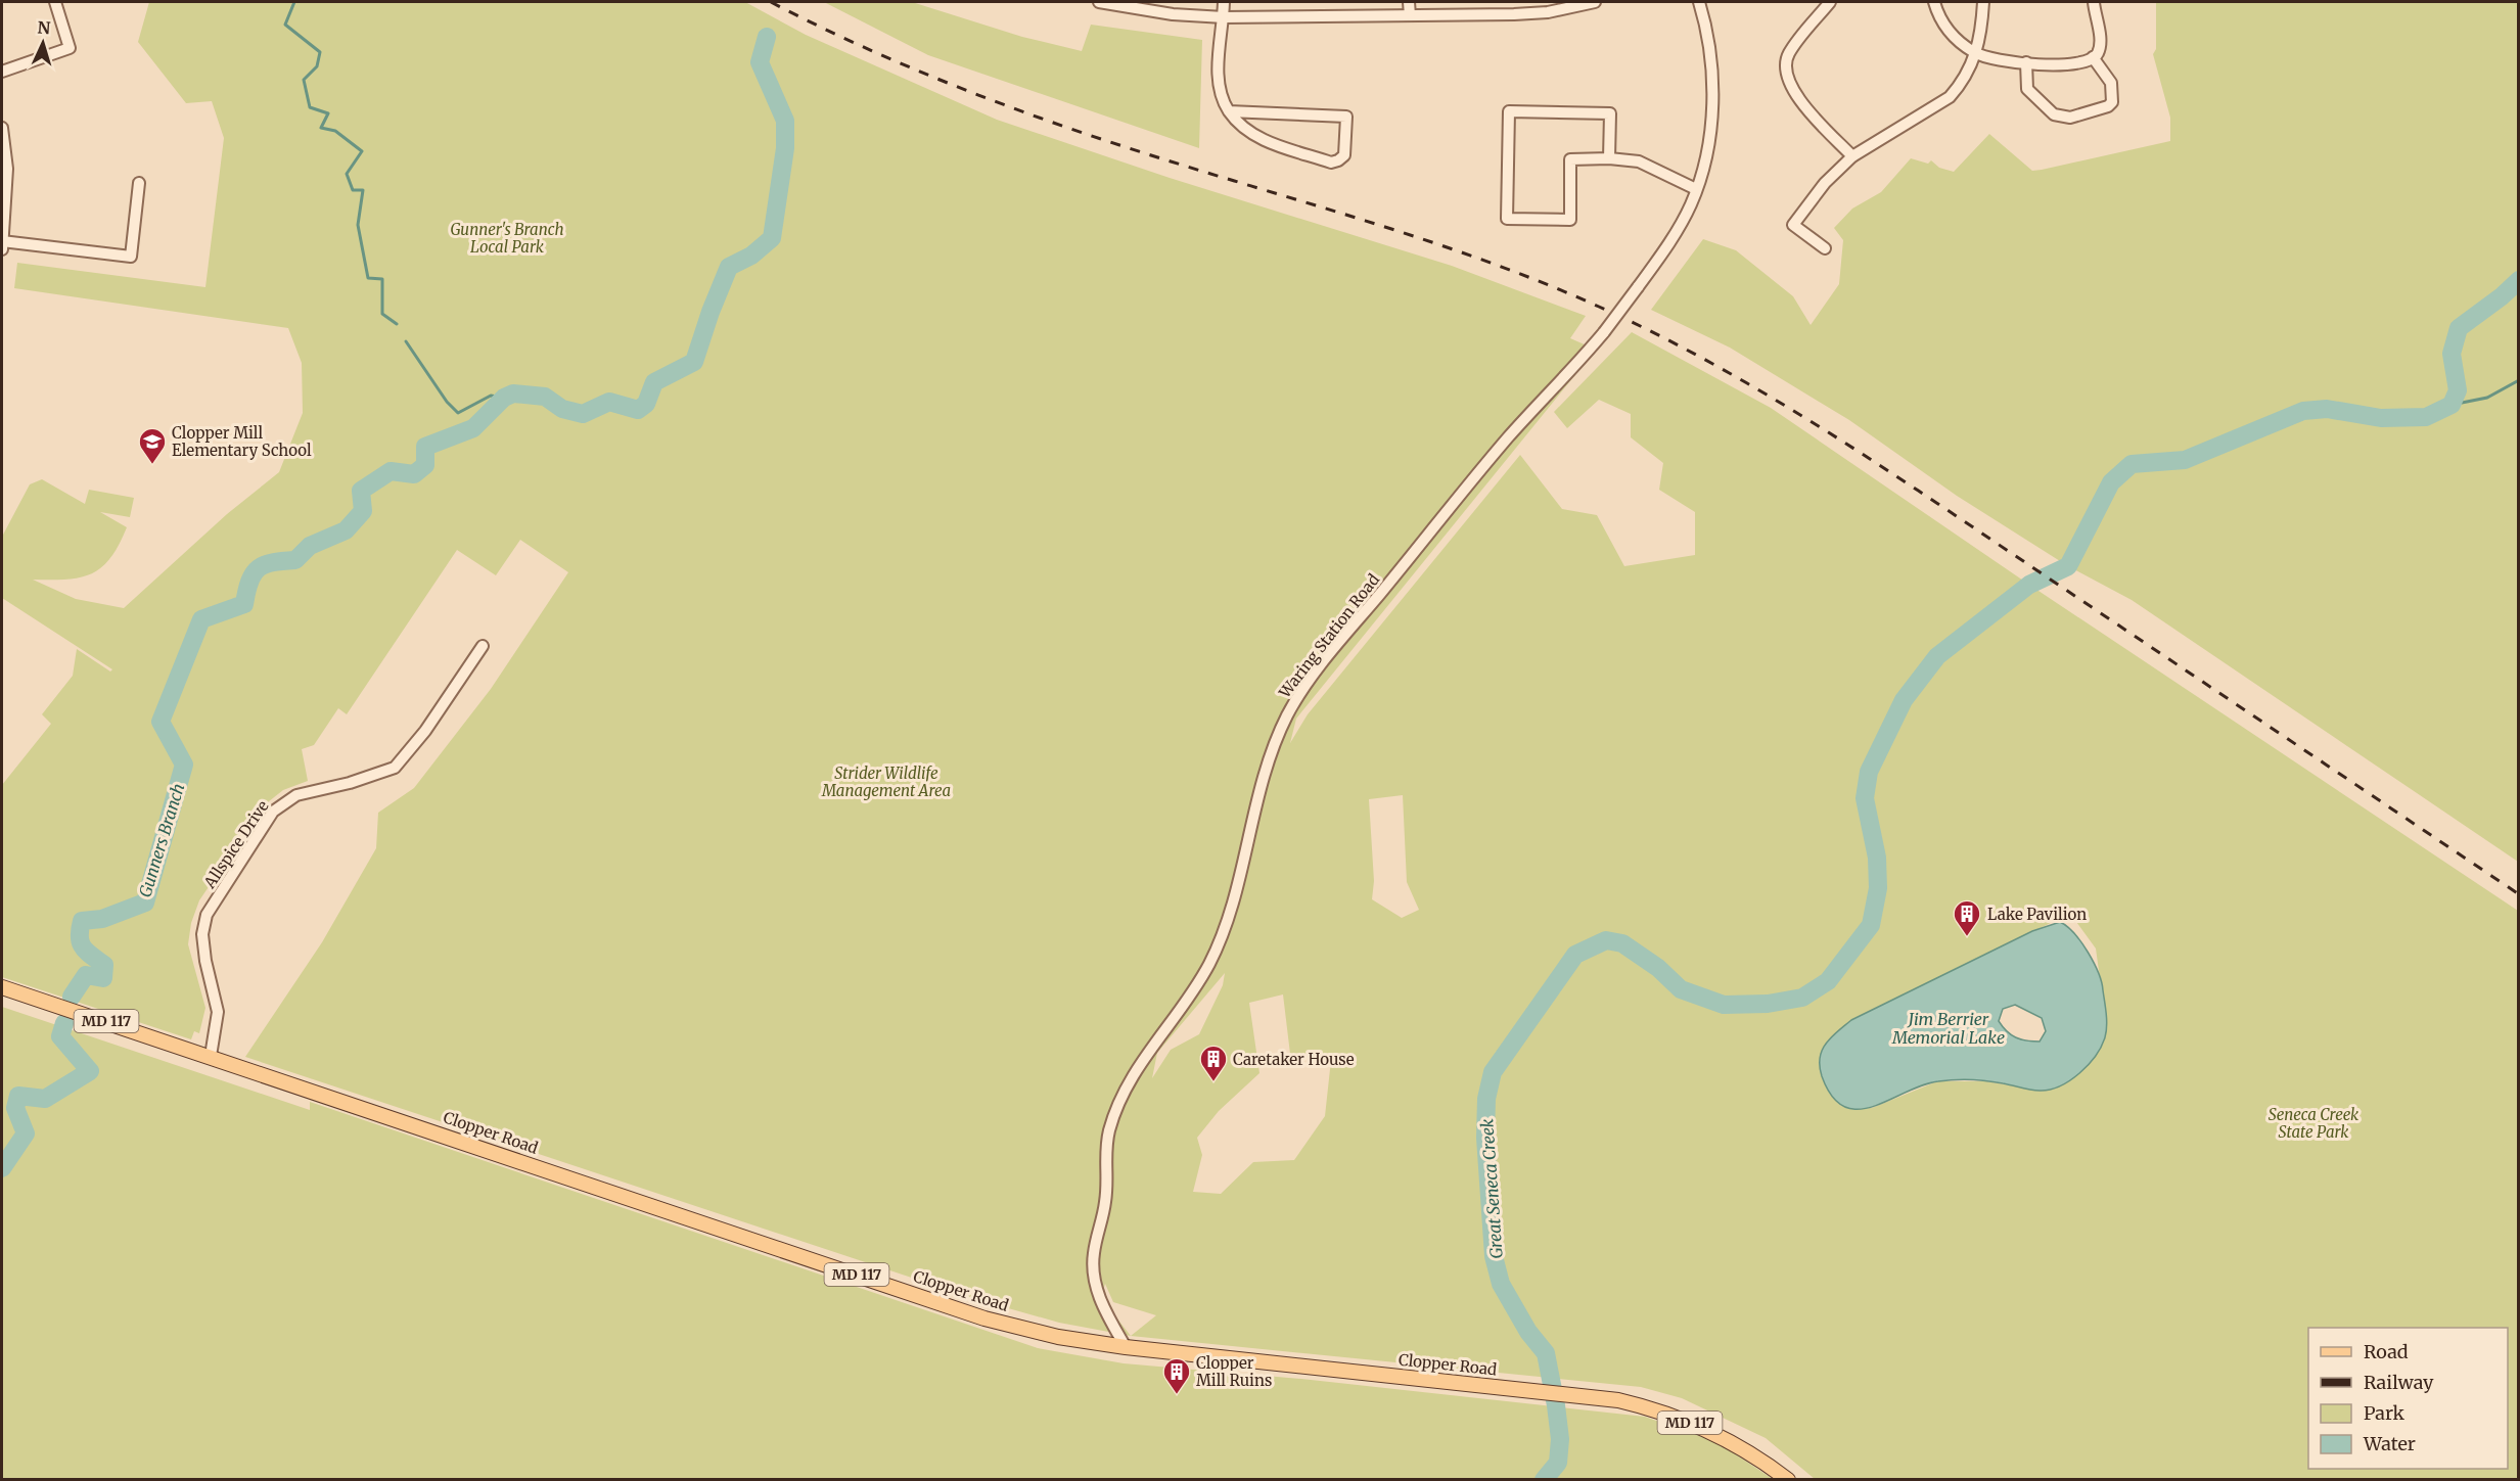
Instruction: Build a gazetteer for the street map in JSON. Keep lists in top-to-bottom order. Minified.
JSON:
{"streets":{"main road":["MD 117","Clopper Road"],"street":["Waring Station Road","Allspice Drive"]},"crossings":[["Waring Station Road","Clopper Road"],["Allspice Drive","Clopper Road"]],"water":["Gunners Branch","Jim Berrier Memorial Lake","Great Seneca Creek"],"parks":["Gunner's Branch Local Park","Strider Wildlife Management Area","Seneca Creek State Park"],"places":{"school or university":["Clopper Mill Elementary School"],"building":["Lake Pavilion","Caretaker House","Clopper Mill Ruins"]},"legend":["Road","Railway","Park","Water"],"north":"top"}
